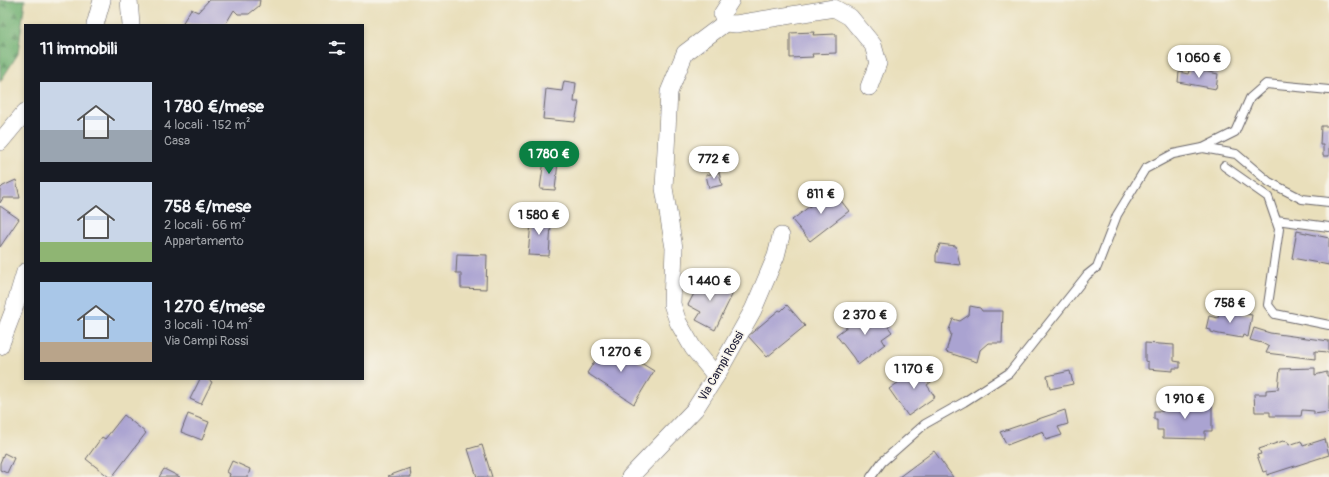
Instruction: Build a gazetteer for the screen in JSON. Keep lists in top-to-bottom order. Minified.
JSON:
{"streets":{"street":["Via Campi Rossi"]},"page":{"heading":"11 immobili","price":["1 060 €","1 780 €","772 €","811 €","1 580 €","1 440 €","758 €","2 370 €","1 270 €","1 170 €","1 910 €"],"list":[{"name":"1 780 €/mese","note":"4 locali · 152 m² · Casa"},{"name":"758 €/mese","note":"2 locali · 66 m² · Appartamento"},{"name":"1 270 €/mese","note":"3 locali · 104 m² · Via Campi Rossi"}]}}
